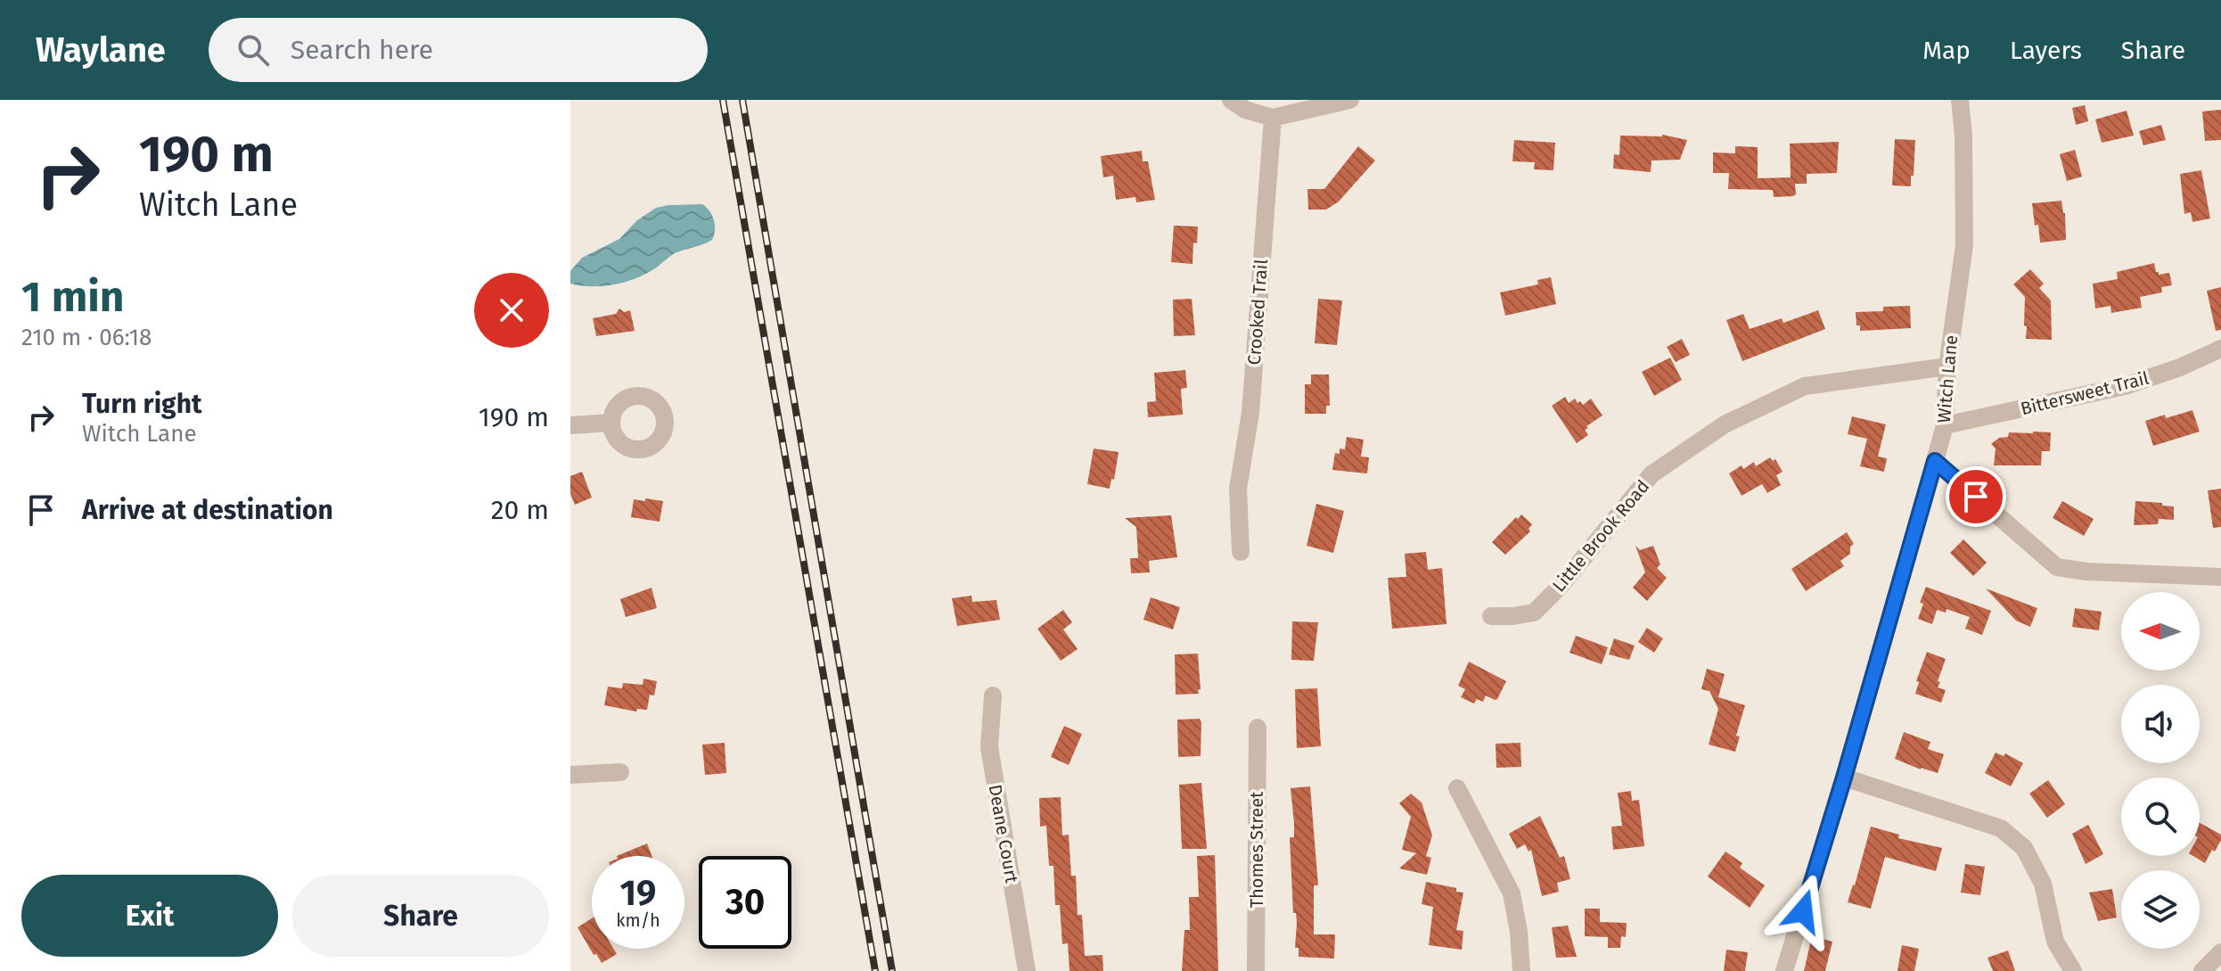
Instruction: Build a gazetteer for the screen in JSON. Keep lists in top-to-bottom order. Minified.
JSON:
{"streets":{"street":["Crooked Trail","Witch Lane","Bittersweet Trail","Little Brook Road","Deane Court","Thomes Street"]},"crossings":[["Witch Lane","Bittersweet Trail"],["Witch Lane","Little Brook Road"]],"north":"left","page":{"header":"Waylane","search":"Search here","nav":["Map","Layers","Share"],"turn":["190 m","Witch Lane"],"heading":["1 min","210 m · 06:18"],"list":[{"name":"Turn right","note":"Witch Lane","value":"190 m"},{"name":"Arrive at destination","value":"20 m"}],"speed":"19 km/h","limit":"30","buttons":["Exit","Share"]}}
